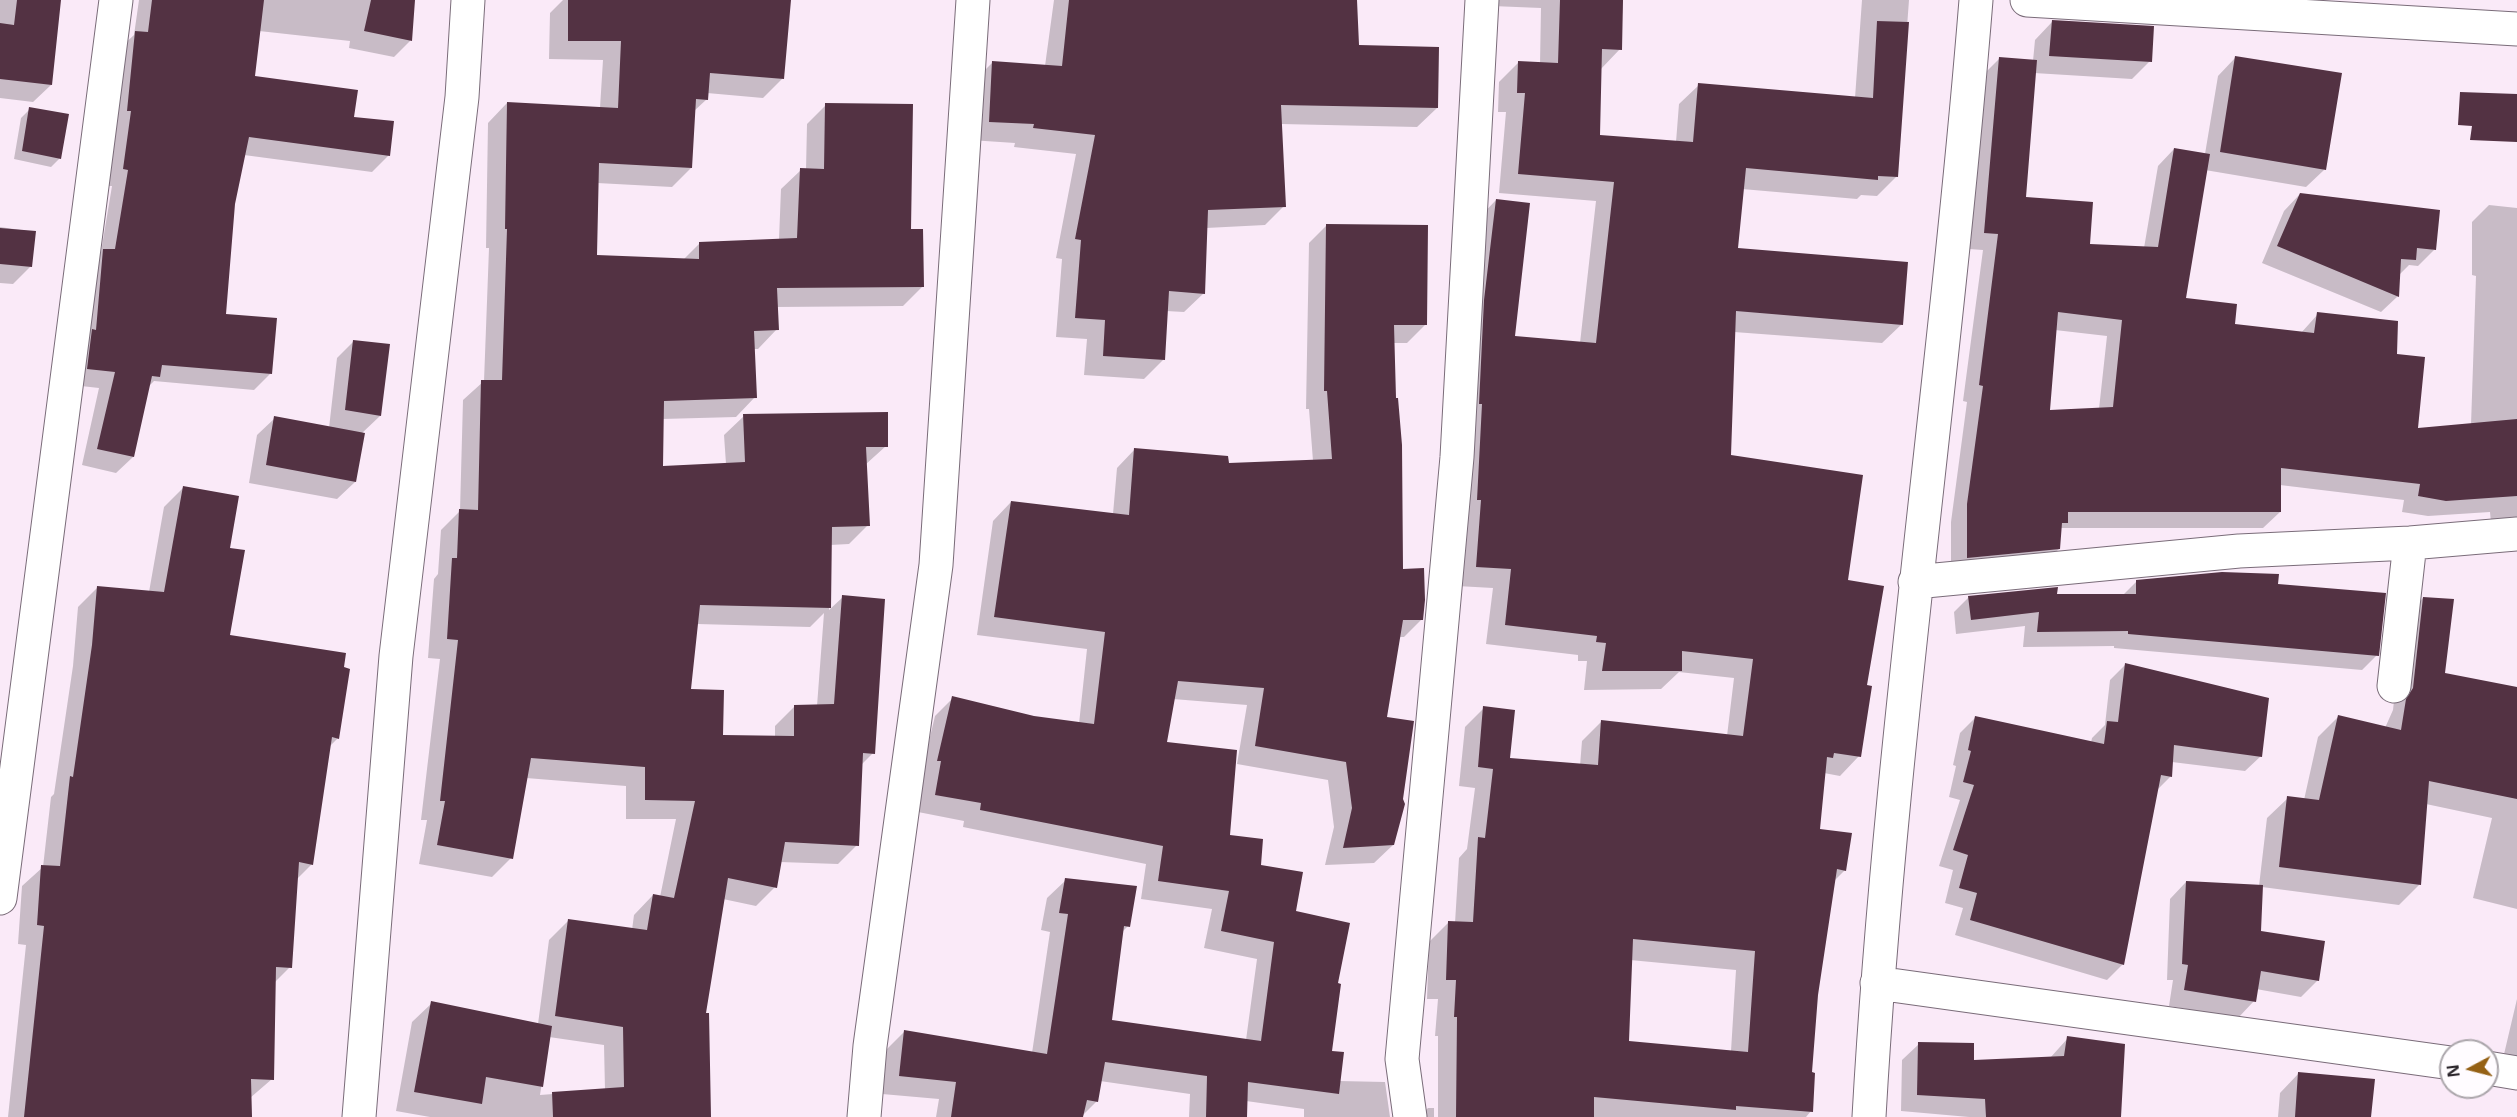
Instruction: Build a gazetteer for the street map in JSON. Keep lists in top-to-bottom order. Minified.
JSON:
{"north":"left"}
